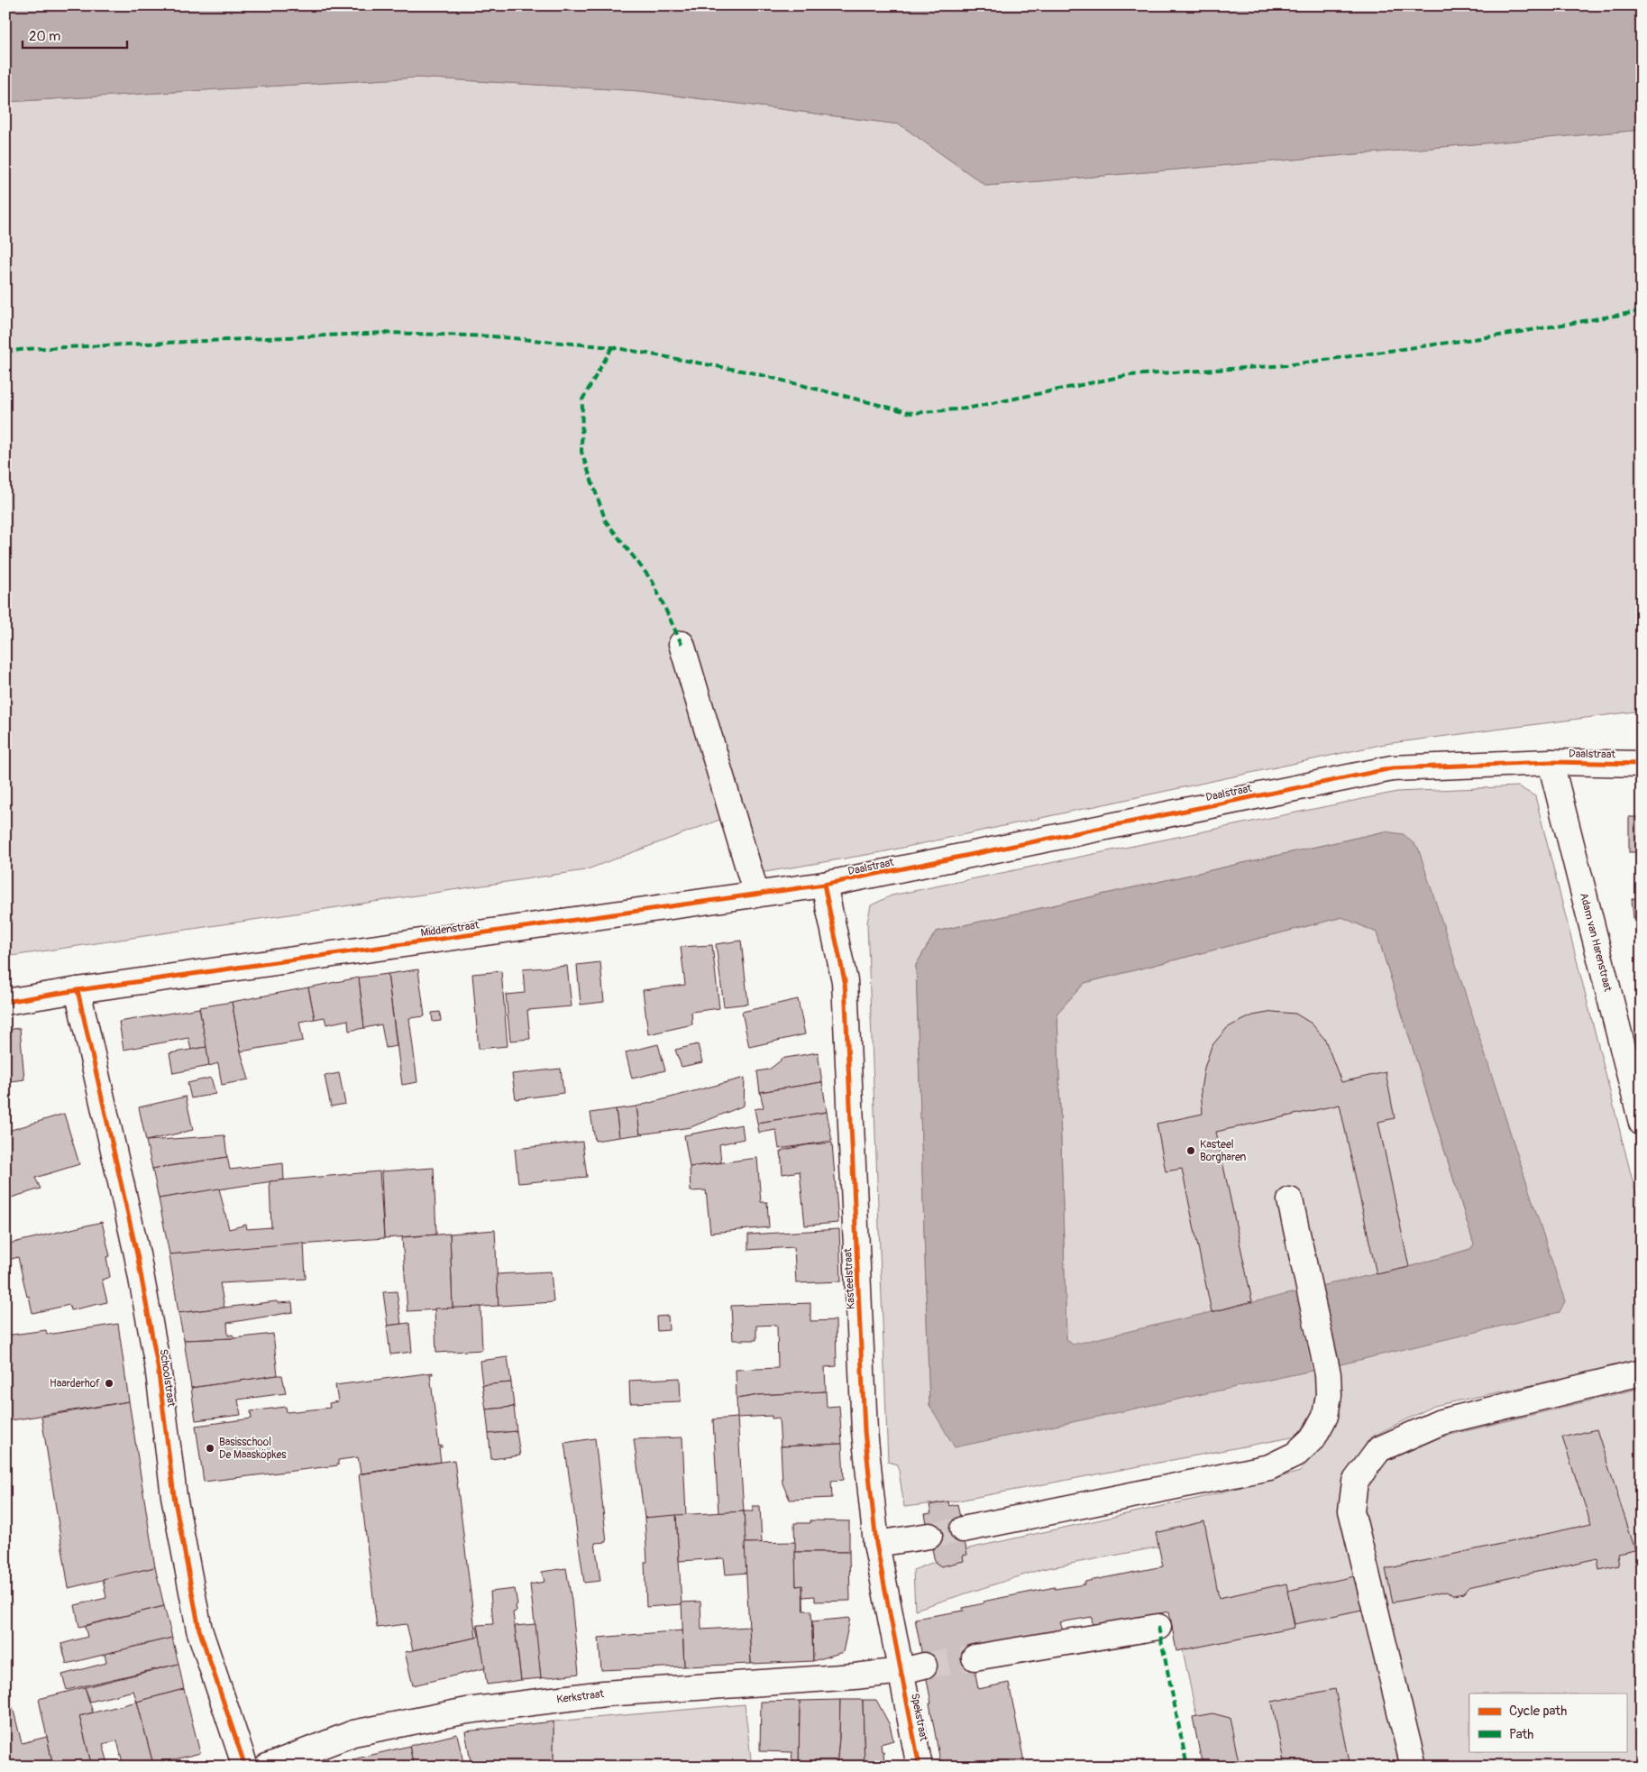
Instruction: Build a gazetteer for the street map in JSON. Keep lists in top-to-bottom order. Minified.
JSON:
{"streets":{"street":["Daalstraat","Middenstraat","Adam van Harenstraat","Kasteelstraat","Schoolstraat","Kerkstraat","Spekstraat"]},"crossings":[["Daalstraat","Middenstraat"],["Daalstraat","Adam van Harenstraat"],["Daalstraat","Kasteelstraat"],["Middenstraat","Kasteelstraat"],["Middenstraat","Schoolstraat"],["Kasteelstraat","Kerkstraat"],["Kasteelstraat","Spekstraat"],["Kerkstraat","Spekstraat"]],"places":["Kasteel Borgharen","Haarderhof","Basisschool De Maasköpkes"],"legend":["Cycle path","Path"],"scale_bar":"20 m"}
